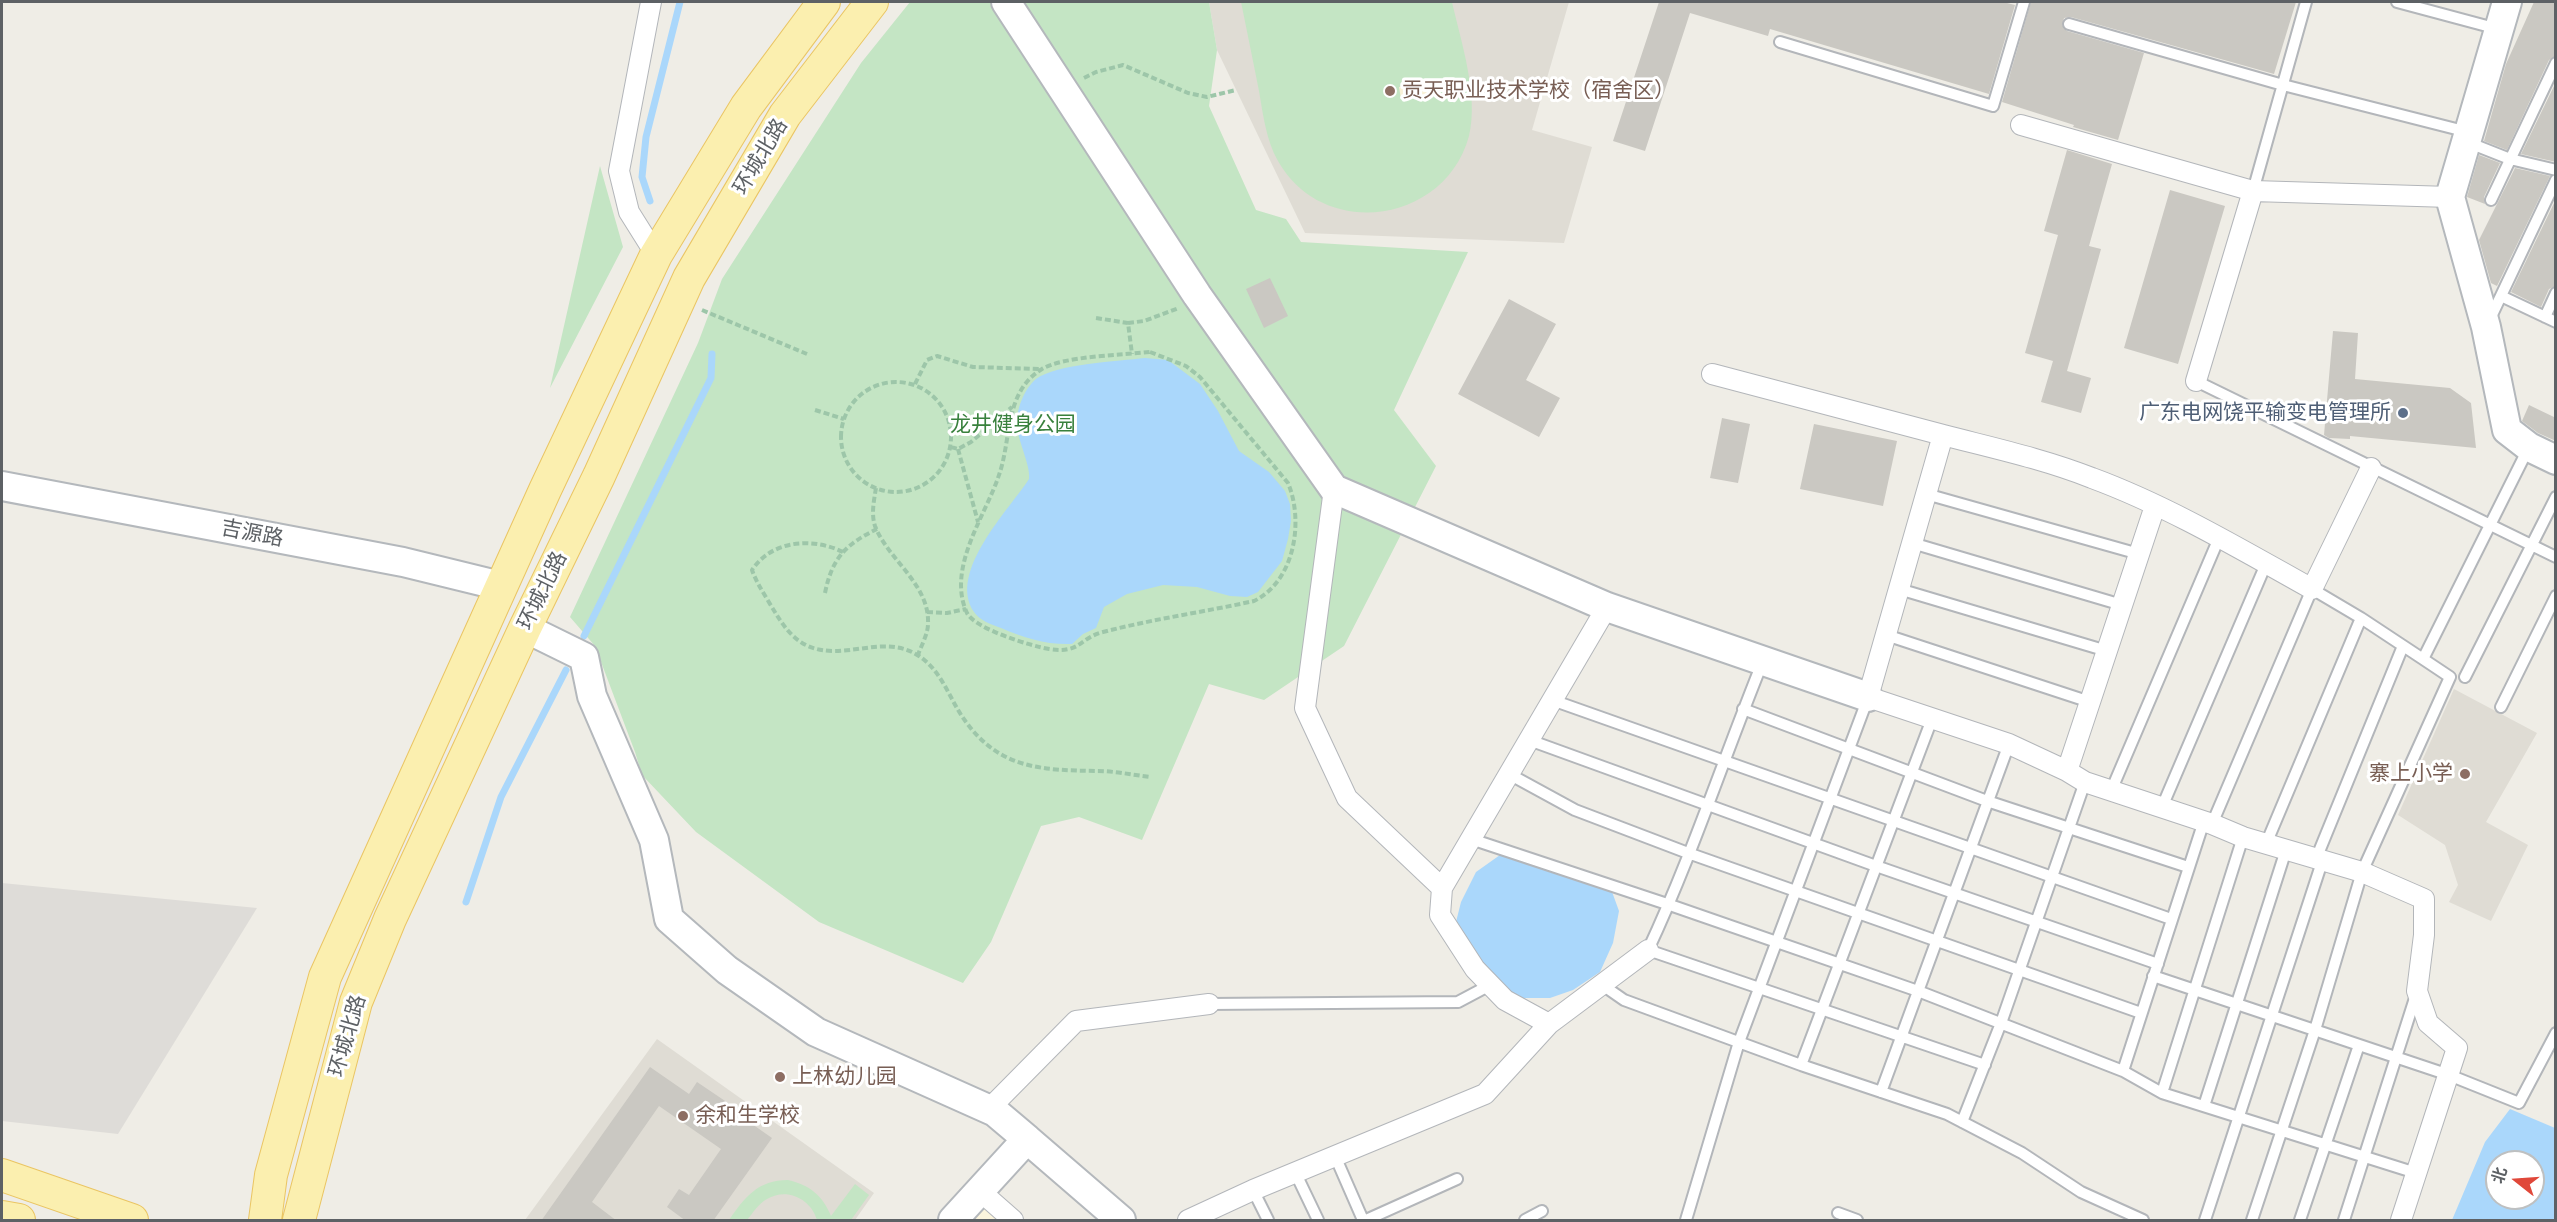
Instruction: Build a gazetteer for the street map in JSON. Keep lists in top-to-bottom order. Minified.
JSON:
{"streets":{"main road":["环城北路"],"street":["吉源路"]},"crossings":[["环城北路","吉源路"]],"parks":["龙井健身公园"],"places":["贡天职业技术学校（宿舍区）","广东电网饶平输变电管理所","寨上小学","上林幼儿园","余和生学校"],"north":"left"}
